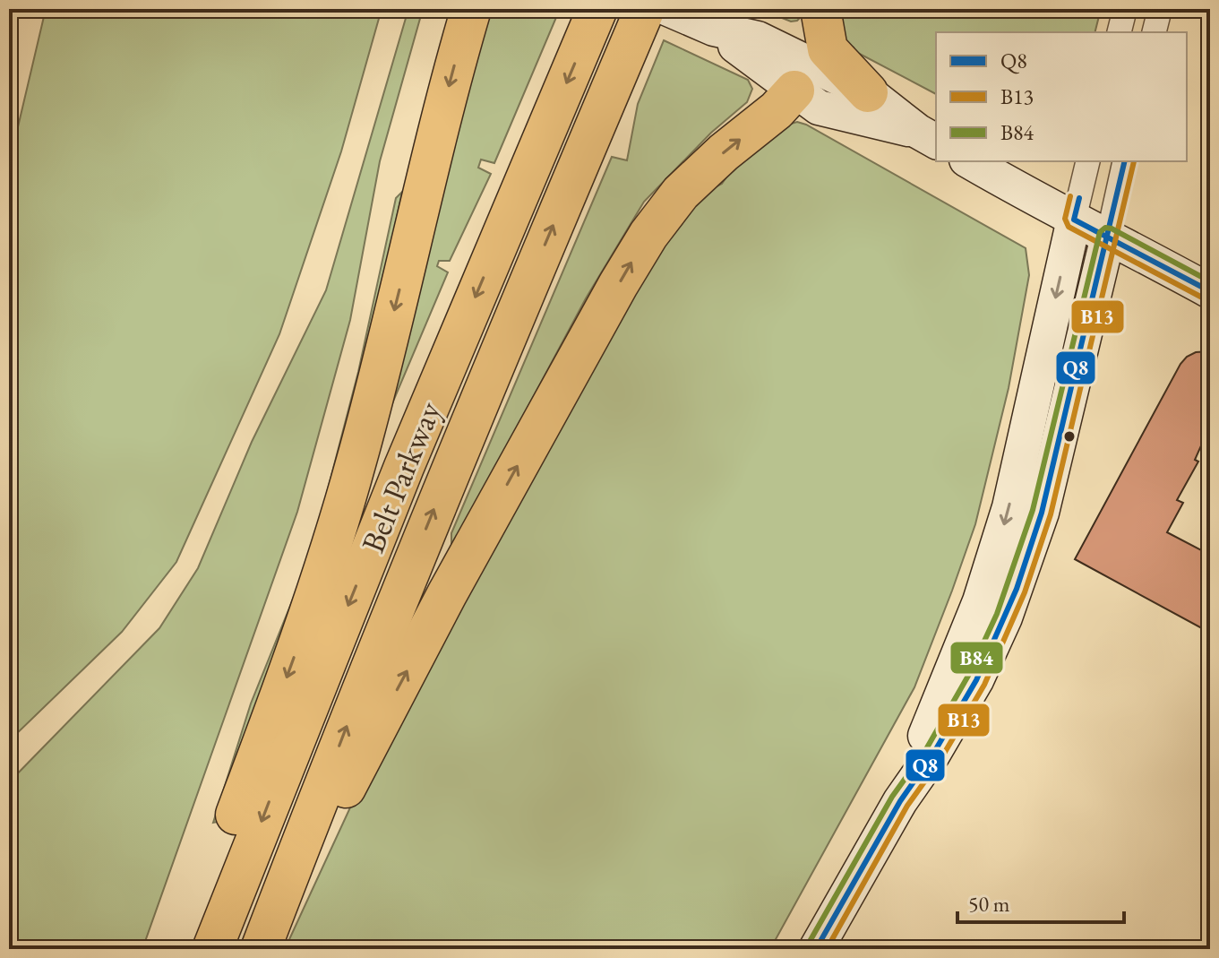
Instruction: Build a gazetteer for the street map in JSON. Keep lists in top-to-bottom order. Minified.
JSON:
{"streets":{"highway":["Belt Parkway"]},"lines":["transit line Q8","transit line B13","transit line B84"],"legend":["Q8","B13","B84"],"scale_bar":"50 m"}
